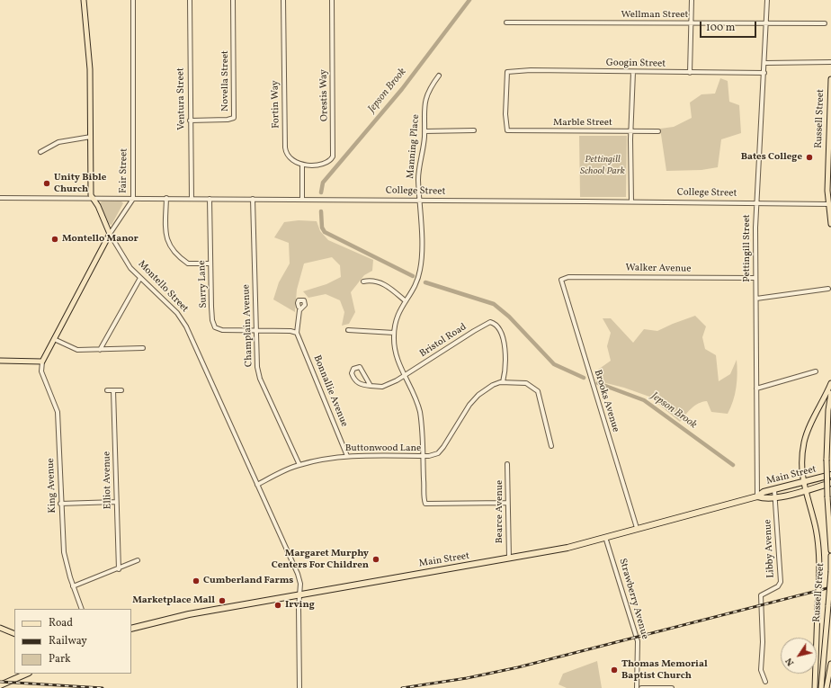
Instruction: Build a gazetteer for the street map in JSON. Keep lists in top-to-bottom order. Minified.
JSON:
{"streets":{"highway":["Main Street"],"main road":["Russell Street","Fair Street","Montello Street"],"street":["Wellman Street","Googin Street","Novella Street","Orestis Way","Ventura Street","Fortin Way","Marble Street","Manning Place","College Street","Pettingill Street","Walker Avenue","Surry Lane","Champlain Avenue","Bristol Road","Bonnallie Avenue","Brooks Avenue","Buttonwood Lane","Elliot Avenue","King Avenue","Bearce Avenue","Libby Avenue","Strawberry Avenue"]},"crossings":[["Wellman Street","Pettingill Street"],["Googin Street","Marble Street"],["Googin Street","Pettingill Street"],["Novella Street","Ventura Street"],["Orestis Way","Fortin Way"],["Ventura Street","College Street"],["Russell Street","College Street"],["Manning Place","College Street"],["Manning Place","Bristol Road"],["Manning Place","Buttonwood Lane"],["Manning Place","Bearce Avenue"],["Fair Street","College Street"],["Fair Street","Montello Street"],["Fair Street","King Avenue"],["College Street","Pettingill Street"],["College Street","Surry Lane"],["College Street","Montello Street"],["College Street","Champlain Avenue"],["Pettingill Street","Walker Avenue"],["Pettingill Street","Main Street"],["Walker Avenue","Brooks Avenue"],["Surry Lane","Champlain Avenue"],["Montello Street","Buttonwood Lane"],["Montello Street","Main Street"],["Champlain Avenue","Buttonwood Lane"],["Bristol Road","Buttonwood Lane"],["Bonnallie Avenue","Buttonwood Lane"],["Brooks Avenue","Main Street"],["Main Street","Bearce Avenue"],["Main Street","Libby Avenue"],["Main Street","Strawberry Avenue"]],"water":["Jepson Brook"],"parks":["Pettingill School Park"],"places":["Bates College","Unity Bible Church","Montello Manor","Margaret Murphy Centers For Children","Cumberland Farms","Marketplace Mall","Irving","Thomas Memorial Baptist Church"],"legend":["Road","Railway","Park"],"scale_bar":"100 m","north":"bottom left"}
